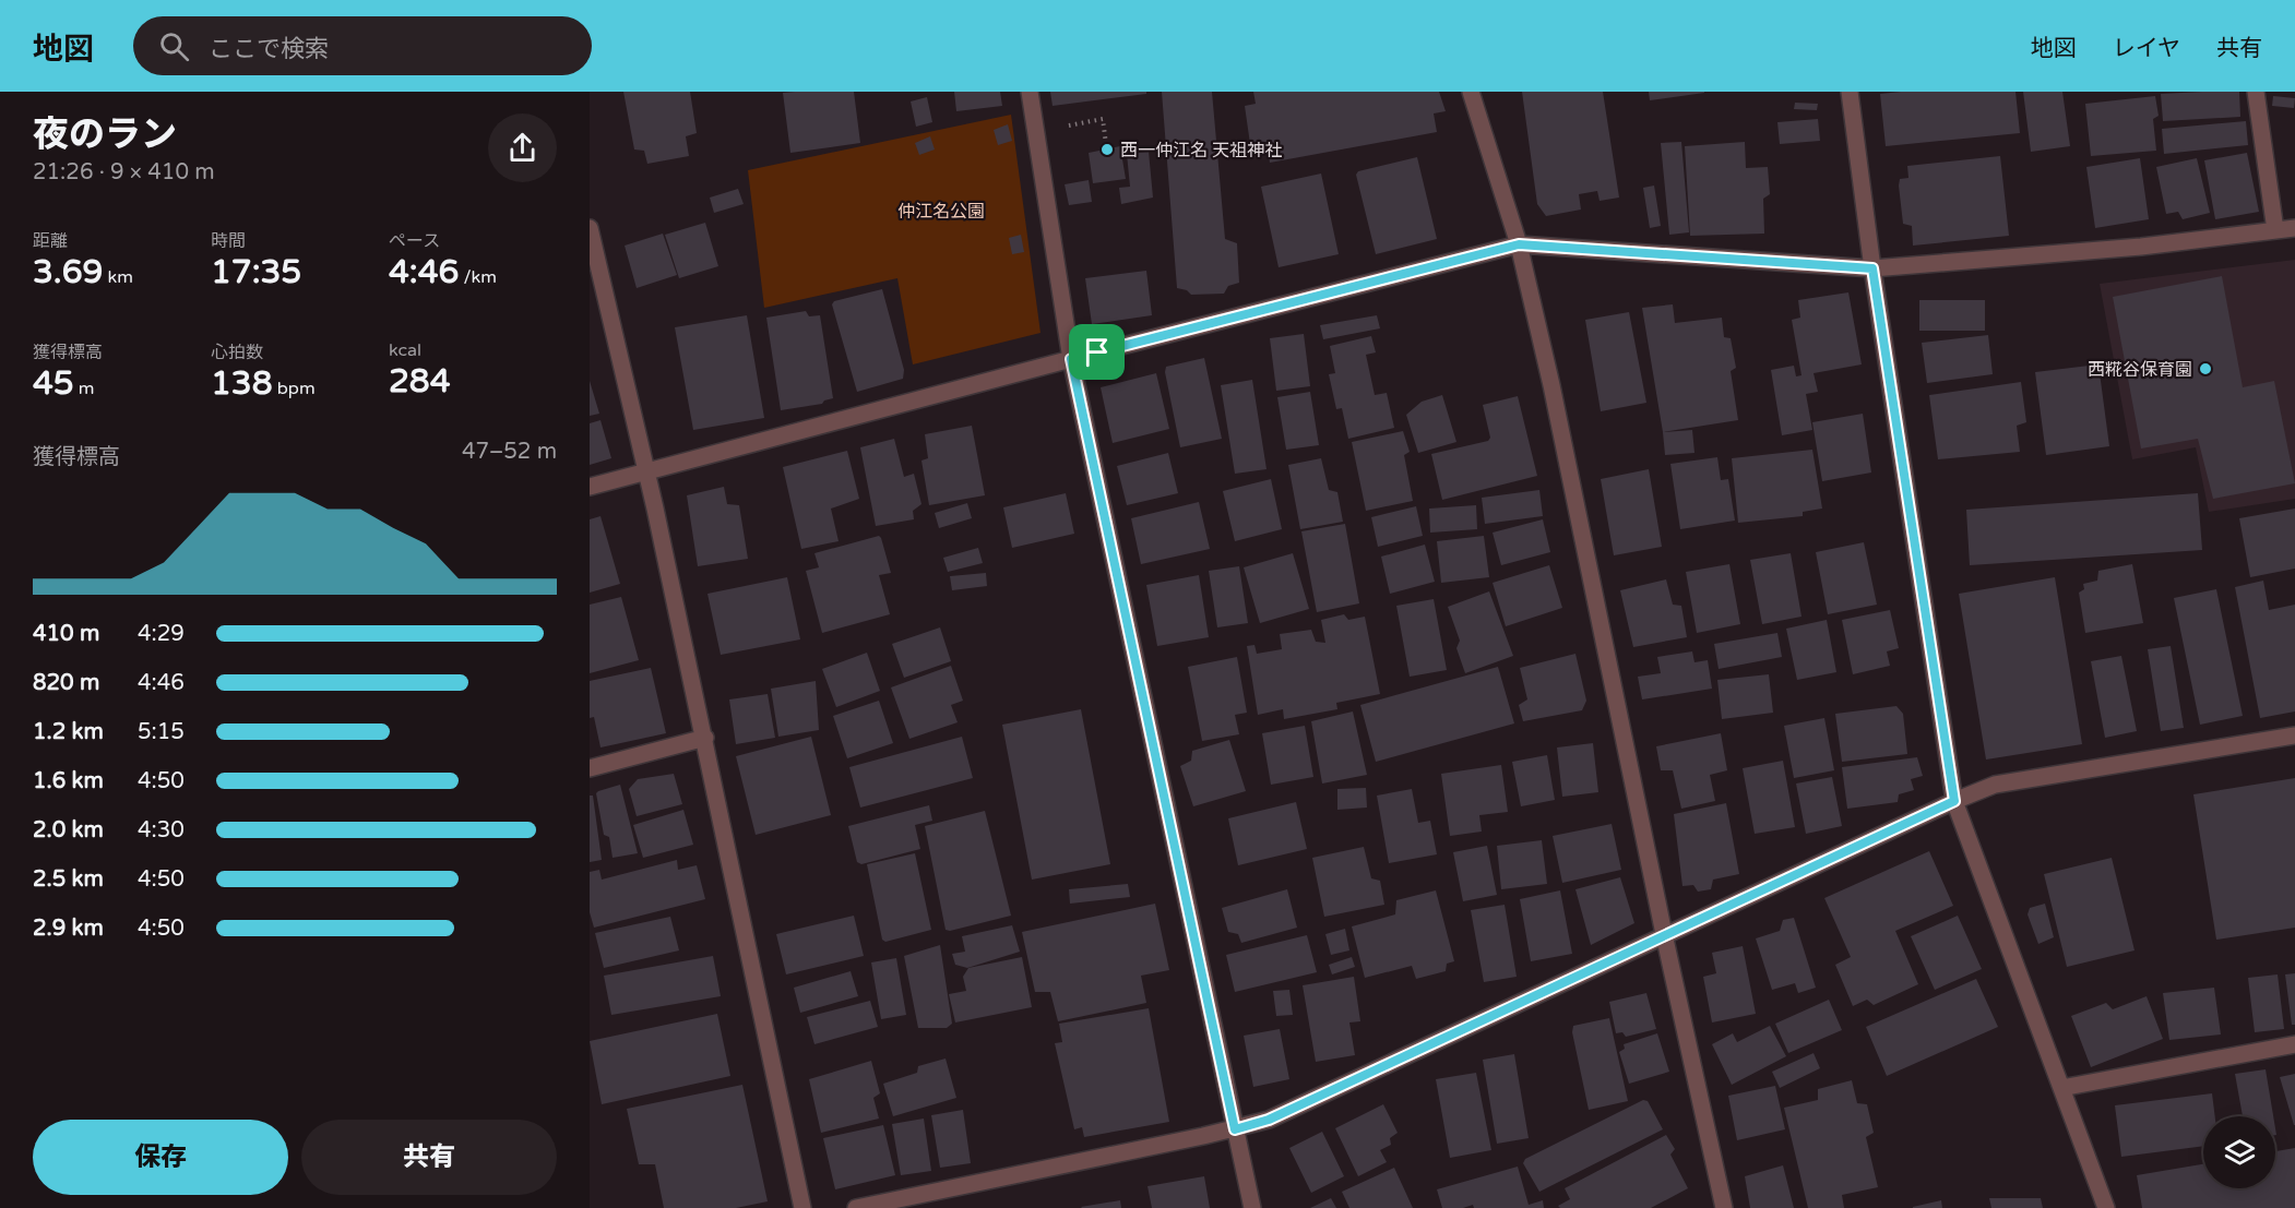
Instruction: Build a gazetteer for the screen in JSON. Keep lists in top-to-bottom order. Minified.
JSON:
{"parks":["仲江名公園"],"places":["西一仲江名 天祖神社","西糀谷保育園"],"page":{"header":"地図","search":"ここで検索","nav":["地図","レイヤ","共有"],"heading":["夜のラン","21:26 · 9 × 410 m"],"stats":[["距離","3.69 km"],["時間","17:35"],["ペース","4:46 /km"],["獲得標高","45 m"],["心拍数","138 bpm"],["kcal","284"]],"chart":["獲得標高","47–52 m"],"list":[{"name":"410 m","note":"4:29"},{"name":"820 m","note":"4:46"},{"name":"1.2 km","note":"5:15"},{"name":"1.6 km","note":"4:50"},{"name":"2.0 km","note":"4:30"},{"name":"2.5 km","note":"4:50"},{"name":"2.9 km","note":"4:50"}],"buttons":["保存","共有"]}}
